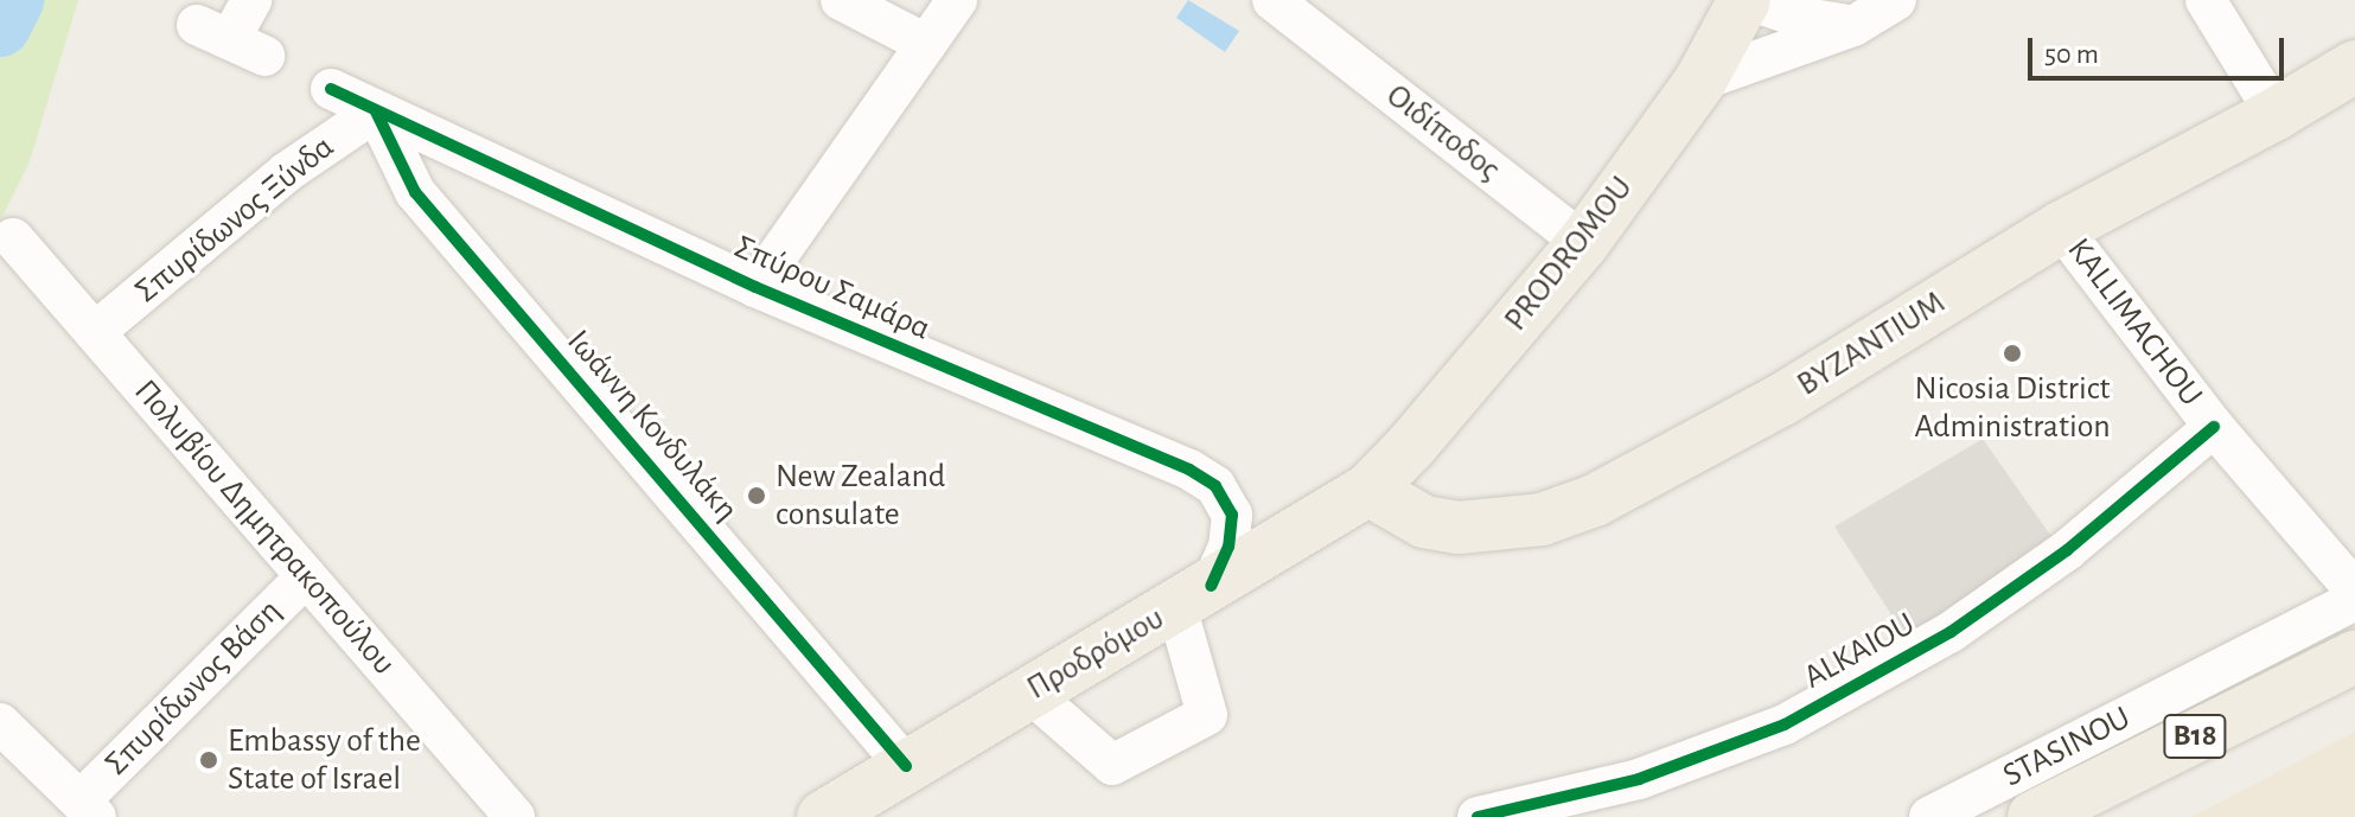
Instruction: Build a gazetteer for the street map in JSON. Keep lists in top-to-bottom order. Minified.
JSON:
{"streets":{"main road":["PRODROMOU","BYZANTIUM","Προδρόμου","B18"],"street":["Οιδίποδος","Σπυρίδωνος Ξύνδα","Σπύρου Σαμάρα","KALLIMACHOU","Ιωάννη Κονδυλάκη","Πολυβίου Δημητρακοπούλου","ALKAIOU","Σπυρίδωνος Βάση","STASINOU"]},"crossings":[["Οιδίποδος","PRODROMOU"],["Σπυρίδωνος Ξύνδα","Σπύρου Σαμάρα"],["Σπυρίδωνος Ξύνδα","Ιωάννη Κονδυλάκη"],["Σπυρίδωνος Ξύνδα","Πολυβίου Δημητρακοπούλου"],["PRODROMOU","BYZANTIUM"],["PRODROMOU","Προδρόμου"],["Σπύρου Σαμάρα","Ιωάννη Κονδυλάκη"],["Σπύρου Σαμάρα","Προδρόμου"],["KALLIMACHOU","BYZANTIUM"],["KALLIMACHOU","ALKAIOU"],["BYZANTIUM","Προδρόμου"],["Ιωάννη Κονδυλάκη","Προδρόμου"],["Πολυβίου Δημητρακοπούλου","Σπυρίδωνος Βάση"]],"places":["Nicosia District Administration","New Zealand consulate","Embassy of the State of Israel"],"scale_bar":"50 m"}
